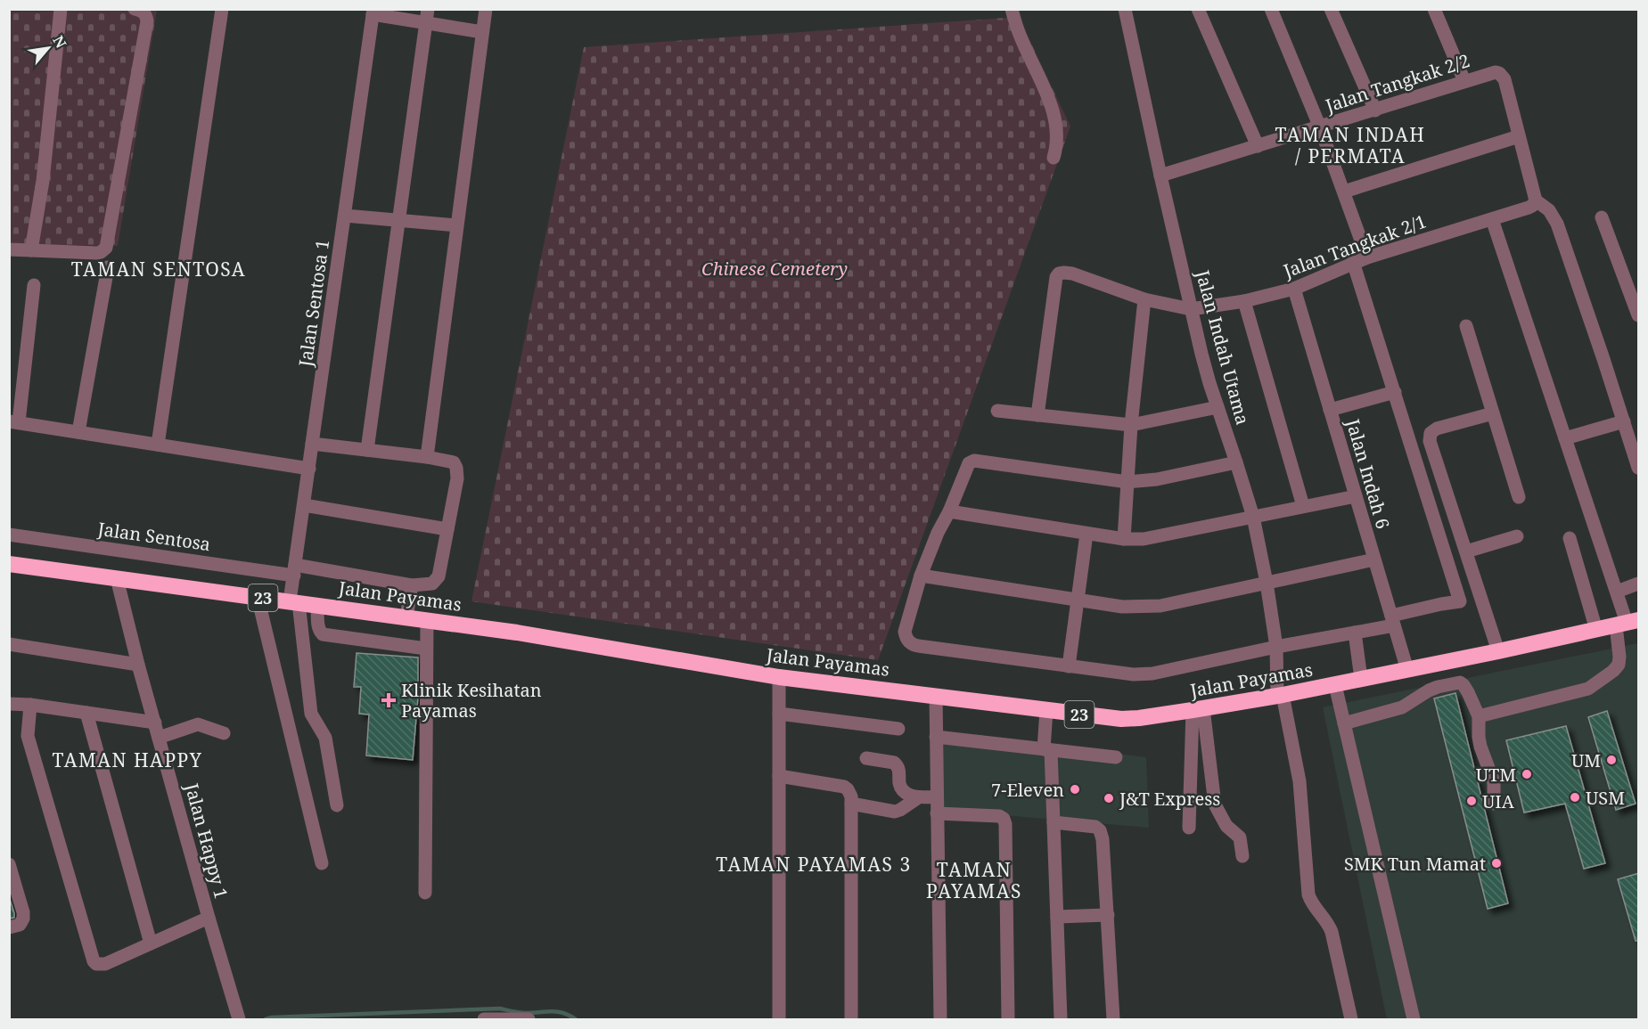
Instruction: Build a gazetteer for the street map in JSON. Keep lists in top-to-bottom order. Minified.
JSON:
{"streets":{"highway":["Jalan Payamas","23"],"street":["Jalan Tangkak 2/2","Jalan Tangkak 2/1","Jalan Sentosa 1","Jalan Indah Utama","Jalan Indah 6","Jalan Sentosa","Jalan Happy 1"]},"crossings":[["Jalan Tangkak 2/2","Jalan Indah Utama"],["Jalan Tangkak 2/1","Jalan Indah Utama"],["Jalan Tangkak 2/1","Jalan Indah 6"],["Jalan Sentosa 1","Jalan Sentosa"],["Jalan Sentosa 1","Jalan Payamas"],["Jalan Indah Utama","Jalan Payamas"],["Jalan Indah 6","Jalan Payamas"],["Jalan Payamas","Jalan Happy 1"]],"districts":["TAMAN INDAH / PERMATA","TAMAN SENTOSA","TAMAN HAPPY","TAMAN PAYAMAS 3","TAMAN PAYAMAS"],"parks":["Chinese Cemetery"],"places":{"health":["Klinik Kesihatan Payamas"],"other":["UM","UTM","7-Eleven","USM","J&T Express","UIA","SMK Tun Mamat"]},"north":"top right"}
